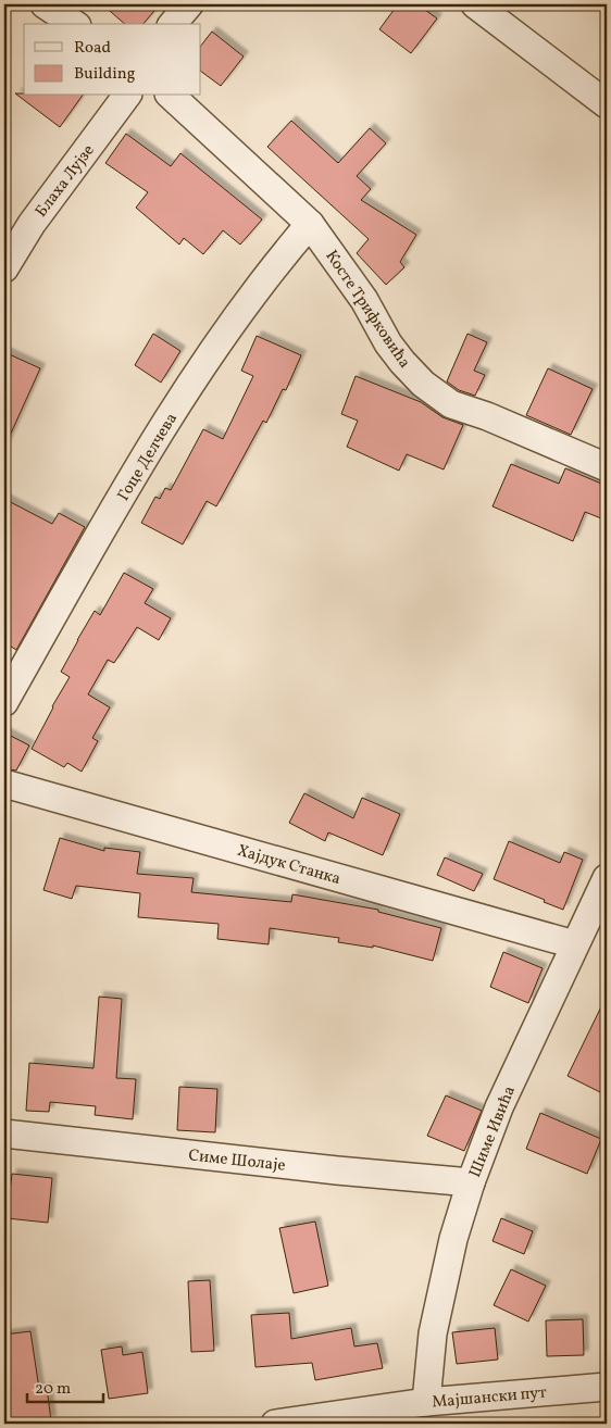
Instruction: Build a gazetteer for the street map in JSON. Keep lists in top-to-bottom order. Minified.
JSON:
{"streets":{"street":["Блаха Лујзе","Косте Трифковића","Гоце Делчева","Хајдук Станка","Шиме Ивића","Симе Шолаје","Мајшански пут"]},"crossings":[["Косте Трифковића","Гоце Делчева"],["Хајдук Станка","Шиме Ивића"],["Шиме Ивића","Симе Шолаје"],["Шиме Ивића","Мајшански пут"]],"legend":["Road","Building"],"scale_bar":"20 m"}
